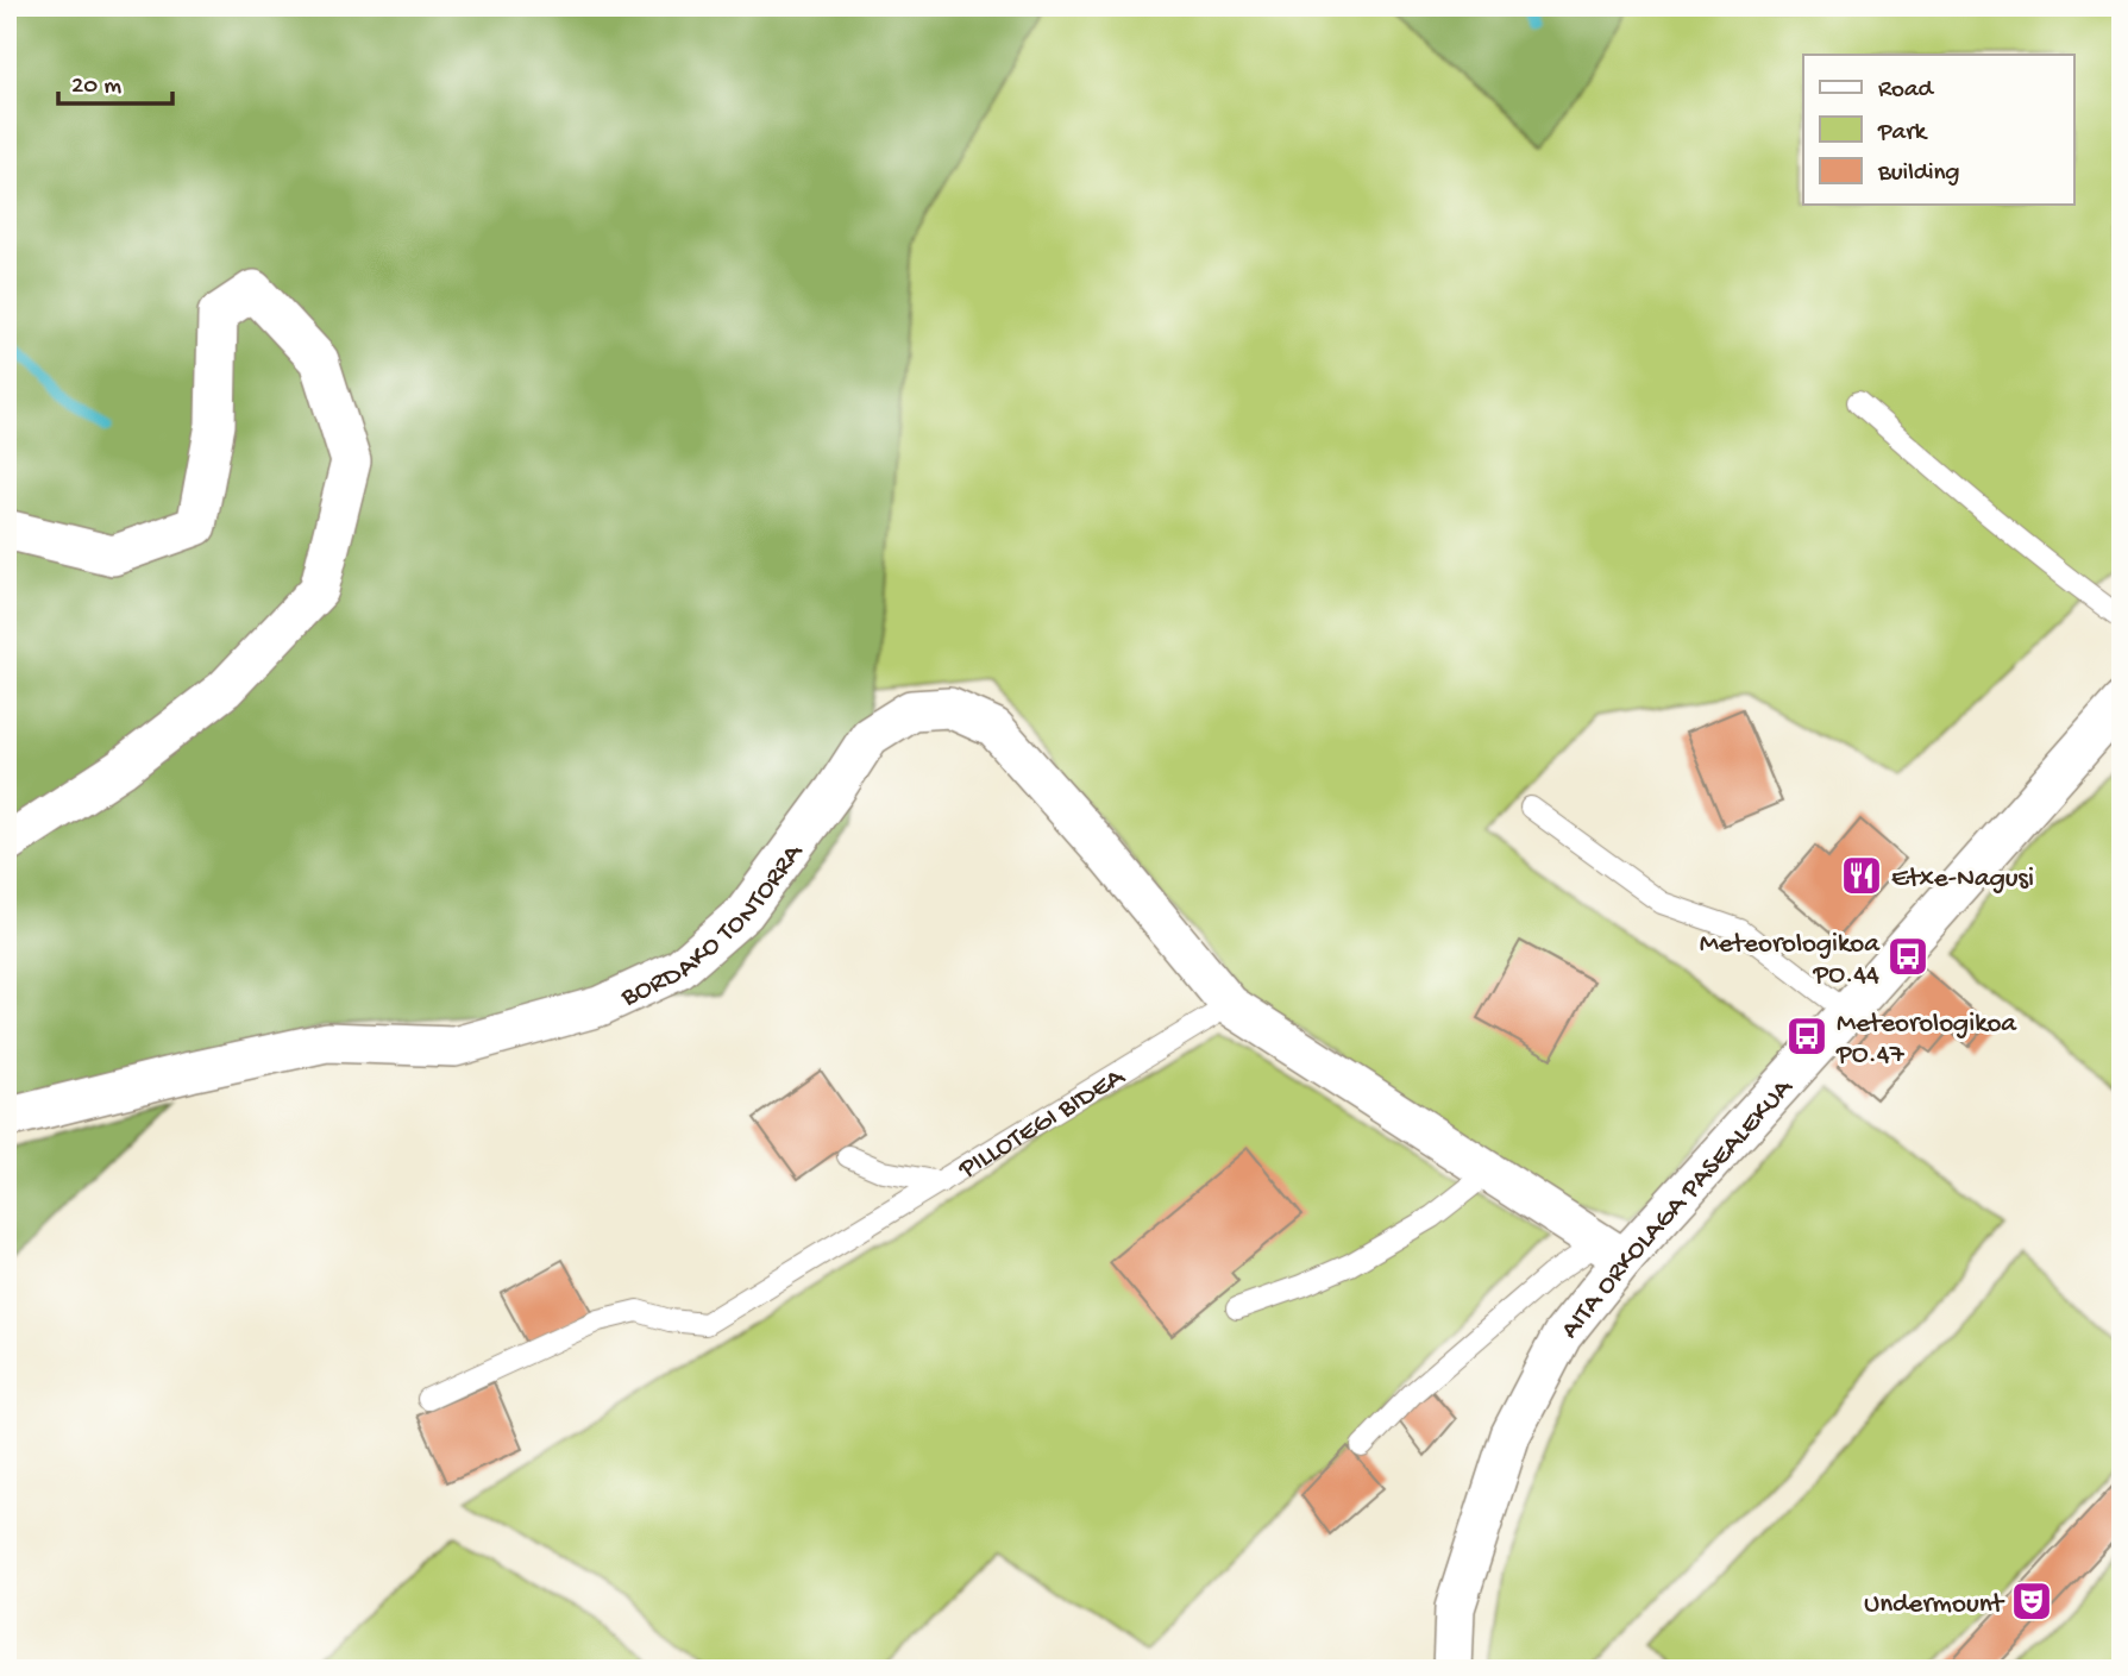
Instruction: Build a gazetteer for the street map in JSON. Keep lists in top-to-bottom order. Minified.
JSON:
{"streets":{"street":["BORDAKO TONTORRA","AITA ORKOLAGA PASEALEKUA"],"lane":["PILLOTEGI BIDEA"]},"crossings":[["BORDAKO TONTORRA","PILLOTEGI BIDEA"]],"places":{"restaurant":["Etxe-Nagusi"],"bus stop":["Meteorologikoa PO.44","Meteorologikoa PO.47"],"theatre":["Undermount"]},"legend":["Road","Park","Building"],"scale_bar":"20 m"}
